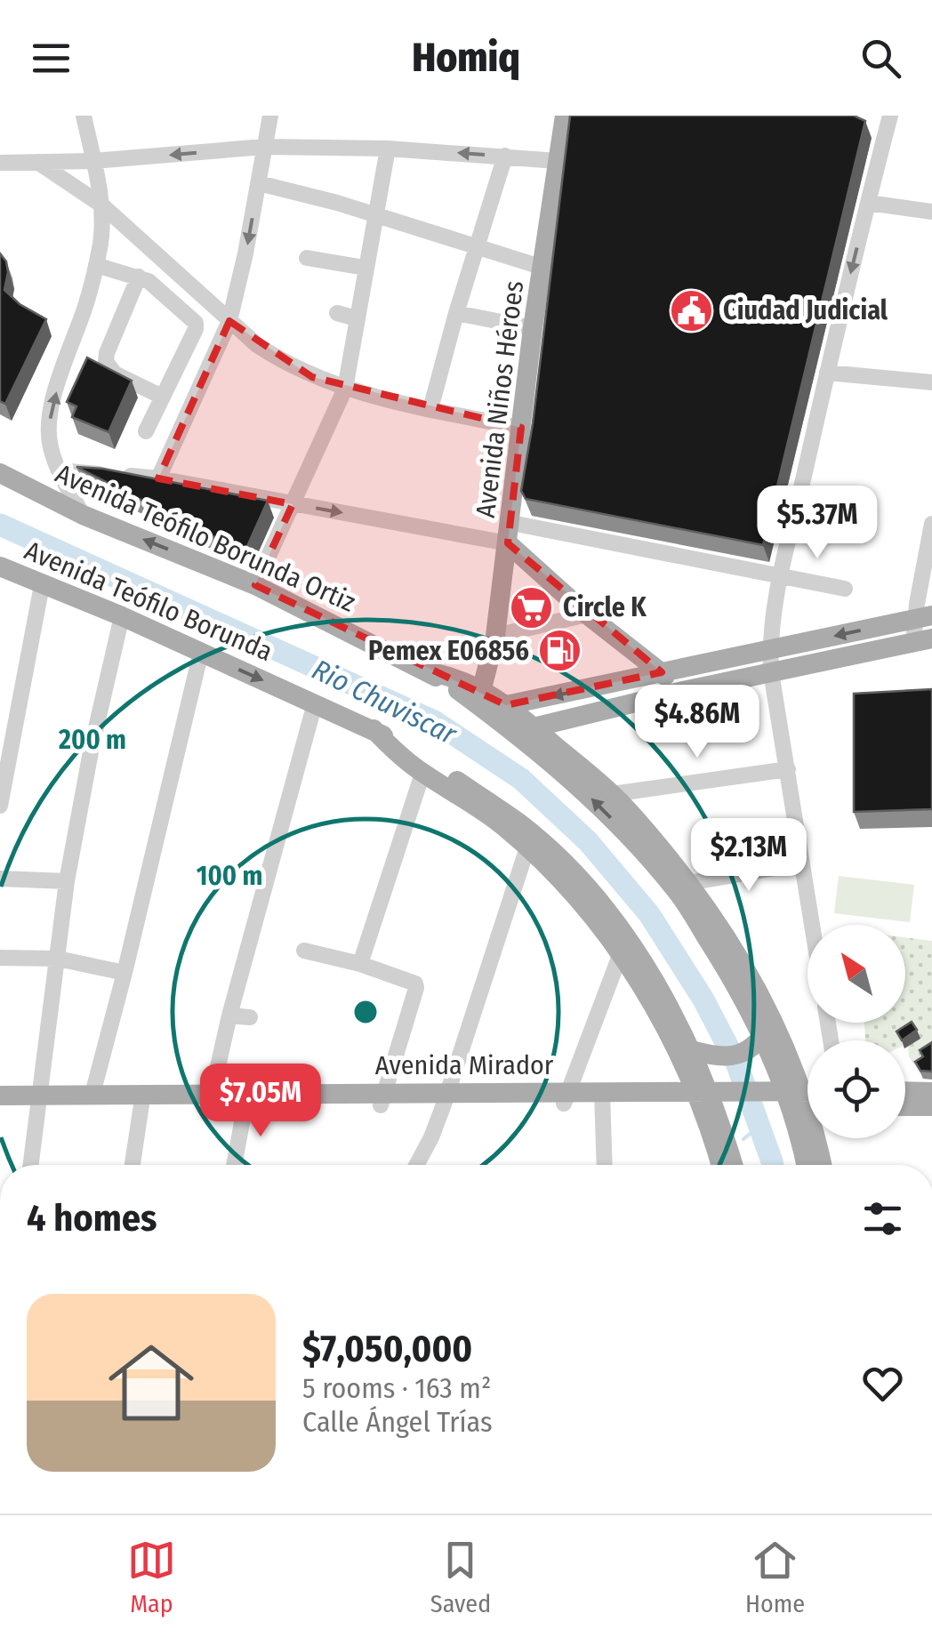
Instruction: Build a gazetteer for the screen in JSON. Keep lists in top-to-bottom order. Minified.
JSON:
{"streets":{"main road":["Avenida Niños Héroes","Avenida Teófilo Borunda Ortiz","Avenida Teófilo Borunda","Avenida Mirador"]},"crossings":[["Avenida Teófilo Borunda","Avenida Mirador"]],"water":["Rio Chuviscar"],"places":{"public building":["Ciudad Judicial"],"supermarket":["Circle K"],"fuel station":["Pemex E06856"]},"north":"top left","page":{"header":"Homiq","price":["$5.37M","$4.86M","$2.13M","$7.05M"],"heading":"4 homes","list":[{"name":"$7,050,000","note":"5 rooms · 163 m² · Calle Ángel Trías"}],"tabs":["Map","Saved","Home"]},"rings":["200 m","100 m"]}
